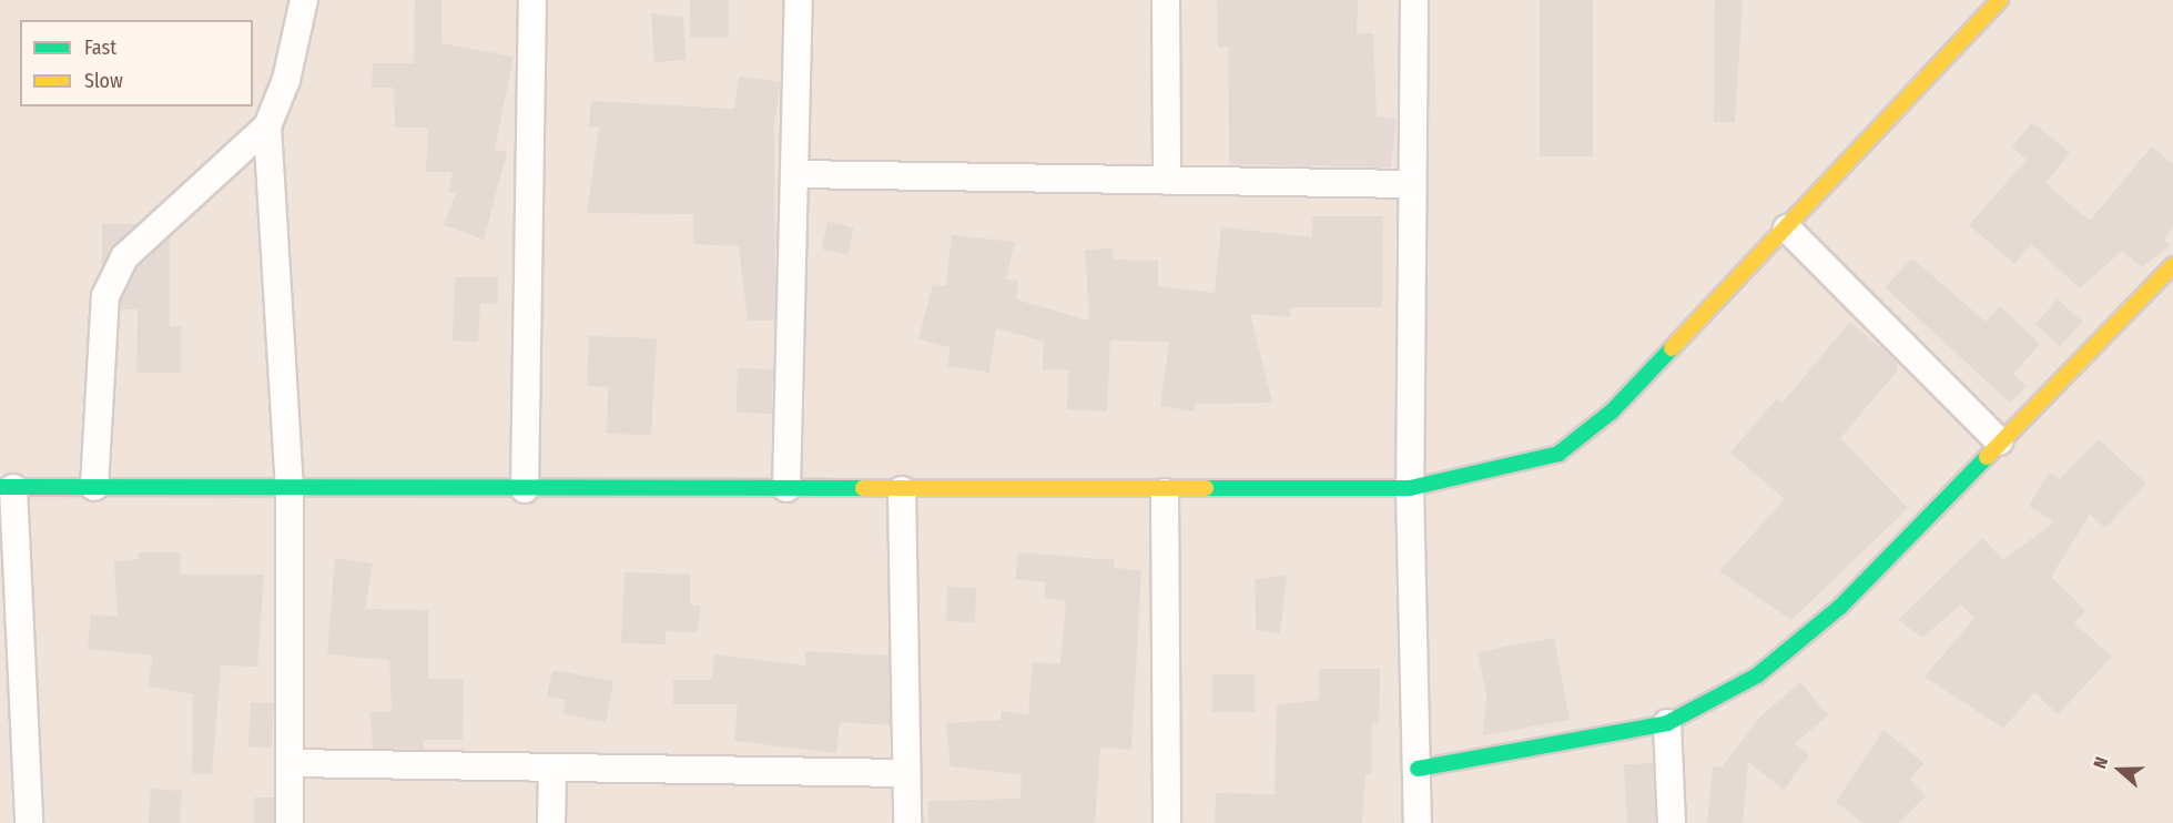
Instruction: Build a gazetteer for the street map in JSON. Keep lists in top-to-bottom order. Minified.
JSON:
{"legend":["Fast","Slow"],"north":"left"}
